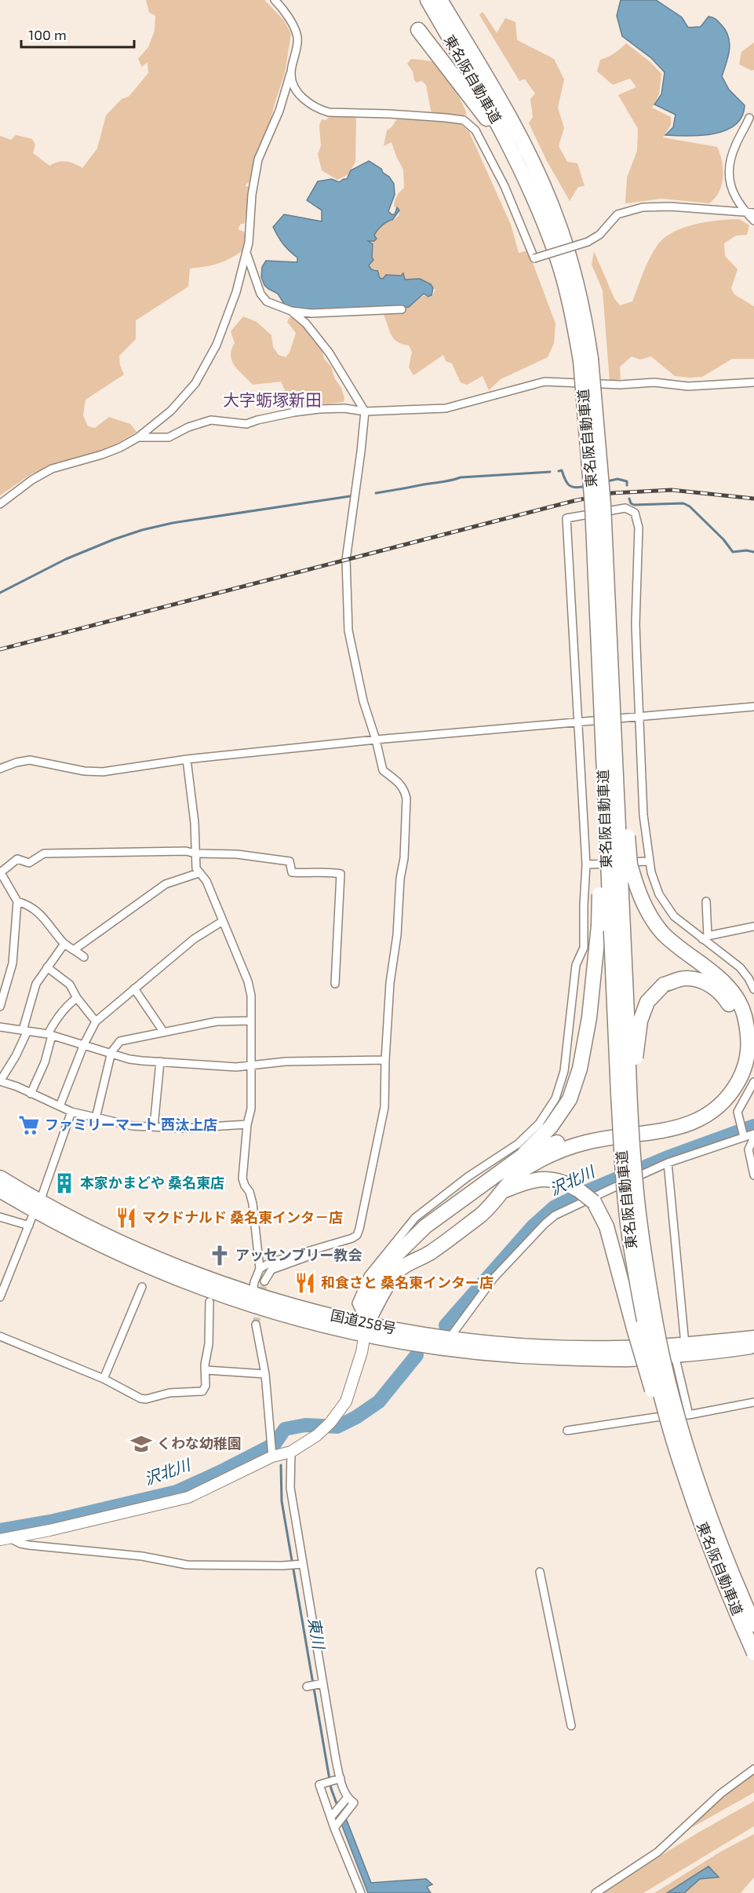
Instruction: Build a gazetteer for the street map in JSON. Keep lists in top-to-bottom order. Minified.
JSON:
{"streets":{"highway":["東名阪自動車道","国道258号"]},"districts":["大字蛎塚新田"],"water":["沢北川","東川"],"places":{"supermarket":["ファミリーマート 西汰上店"],"building":["本家かまどや 桑名東店"],"restaurant":["マクドナルド 桑名東インタ－店","和食さと 桑名東インター店"],"church":["アッセンブリー教会"],"school or university":["くわな幼稚園"]},"scale_bar":"100 m"}
